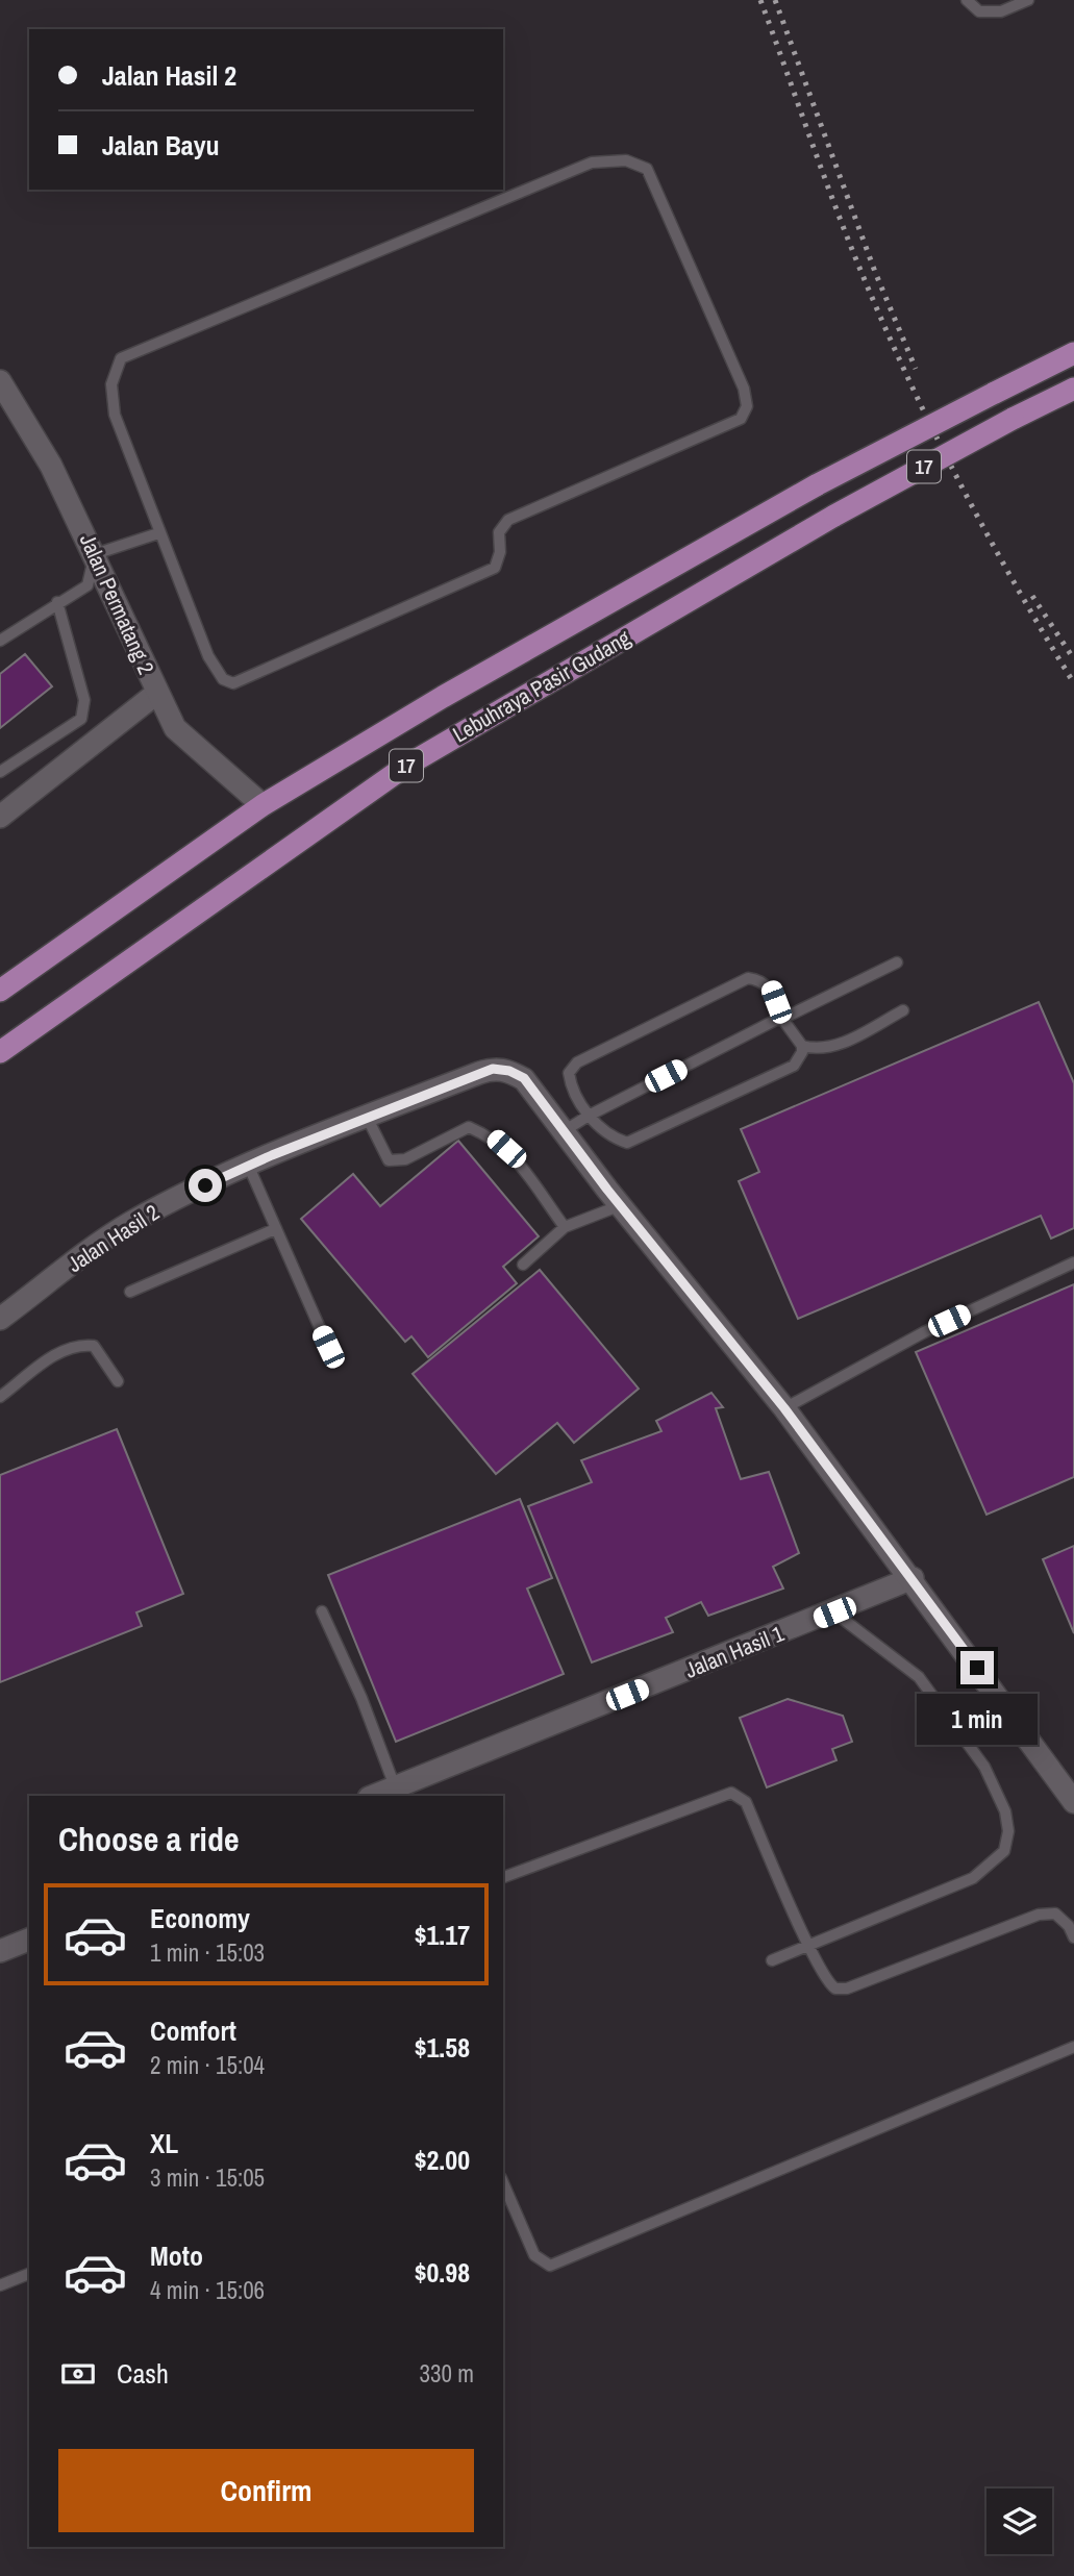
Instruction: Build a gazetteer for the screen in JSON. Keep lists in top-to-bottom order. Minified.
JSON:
{"streets":{"highway":["17","Lebuhraya Pasir Gudang"],"street":["Jalan Permatang 2","Jalan Hasil 2","Jalan Hasil 1"]},"crossings":[["Jalan Permatang 2","Lebuhraya Pasir Gudang"]],"page":{"banner":["Jalan Hasil 2","Jalan Bayu"],"bubble":"1 min","heading":"Choose a ride","list":[{"name":"Economy","note":"1 min · 15:03","value":"$1.17"},{"name":"Comfort","note":"2 min · 15:04","value":"$1.58"},{"name":"XL","note":"3 min · 15:05","value":"$2.00"},{"name":"Moto","note":"4 min · 15:06","value":"$0.98"}],"pay":["Cash","330 m"],"buttons":"Confirm"}}
